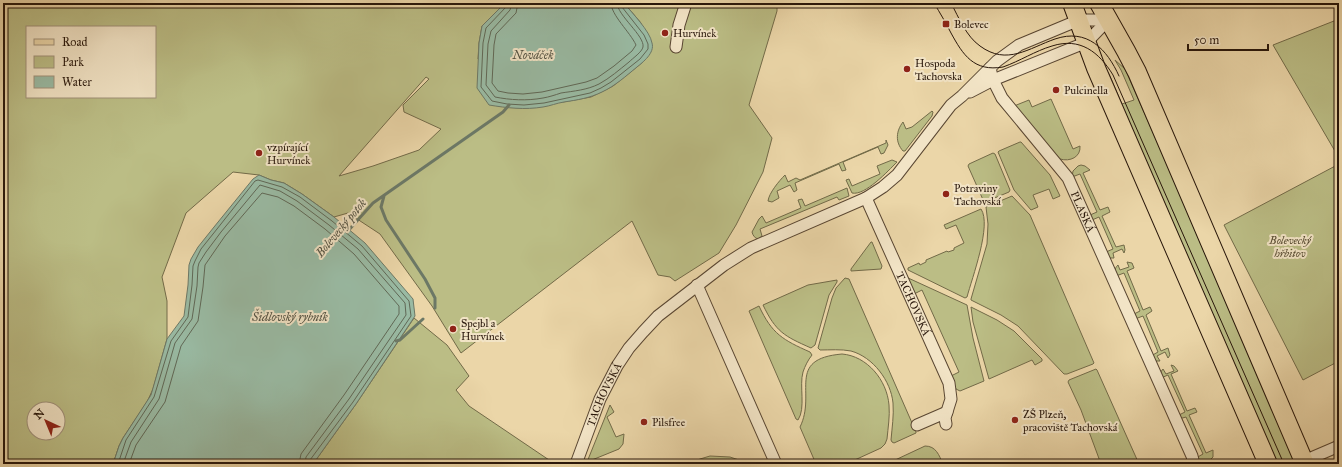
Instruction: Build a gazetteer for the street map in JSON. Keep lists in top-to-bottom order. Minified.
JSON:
{"streets":{"street":["PLASKÁ","TACHOVSKÁ"]},"crossings":[["PLASKÁ","TACHOVSKÁ"]],"water":["Nováček","Bolevecký potok","Šidlovský rybník"],"parks":["Bolevecký hřbitov"],"places":{"transit":["Bolevec"],"other":["Hurvínek","Hospoda Tachovska","Pulcinella","vzpírající Hurvínek","Potraviny Tachovská","Spejbl a Hurvínek","ZŠ Plzeň, pracoviště Tachovská","Pilsfree"]},"legend":["Road","Park","Water"],"scale_bar":"50 m","north":"top left"}
